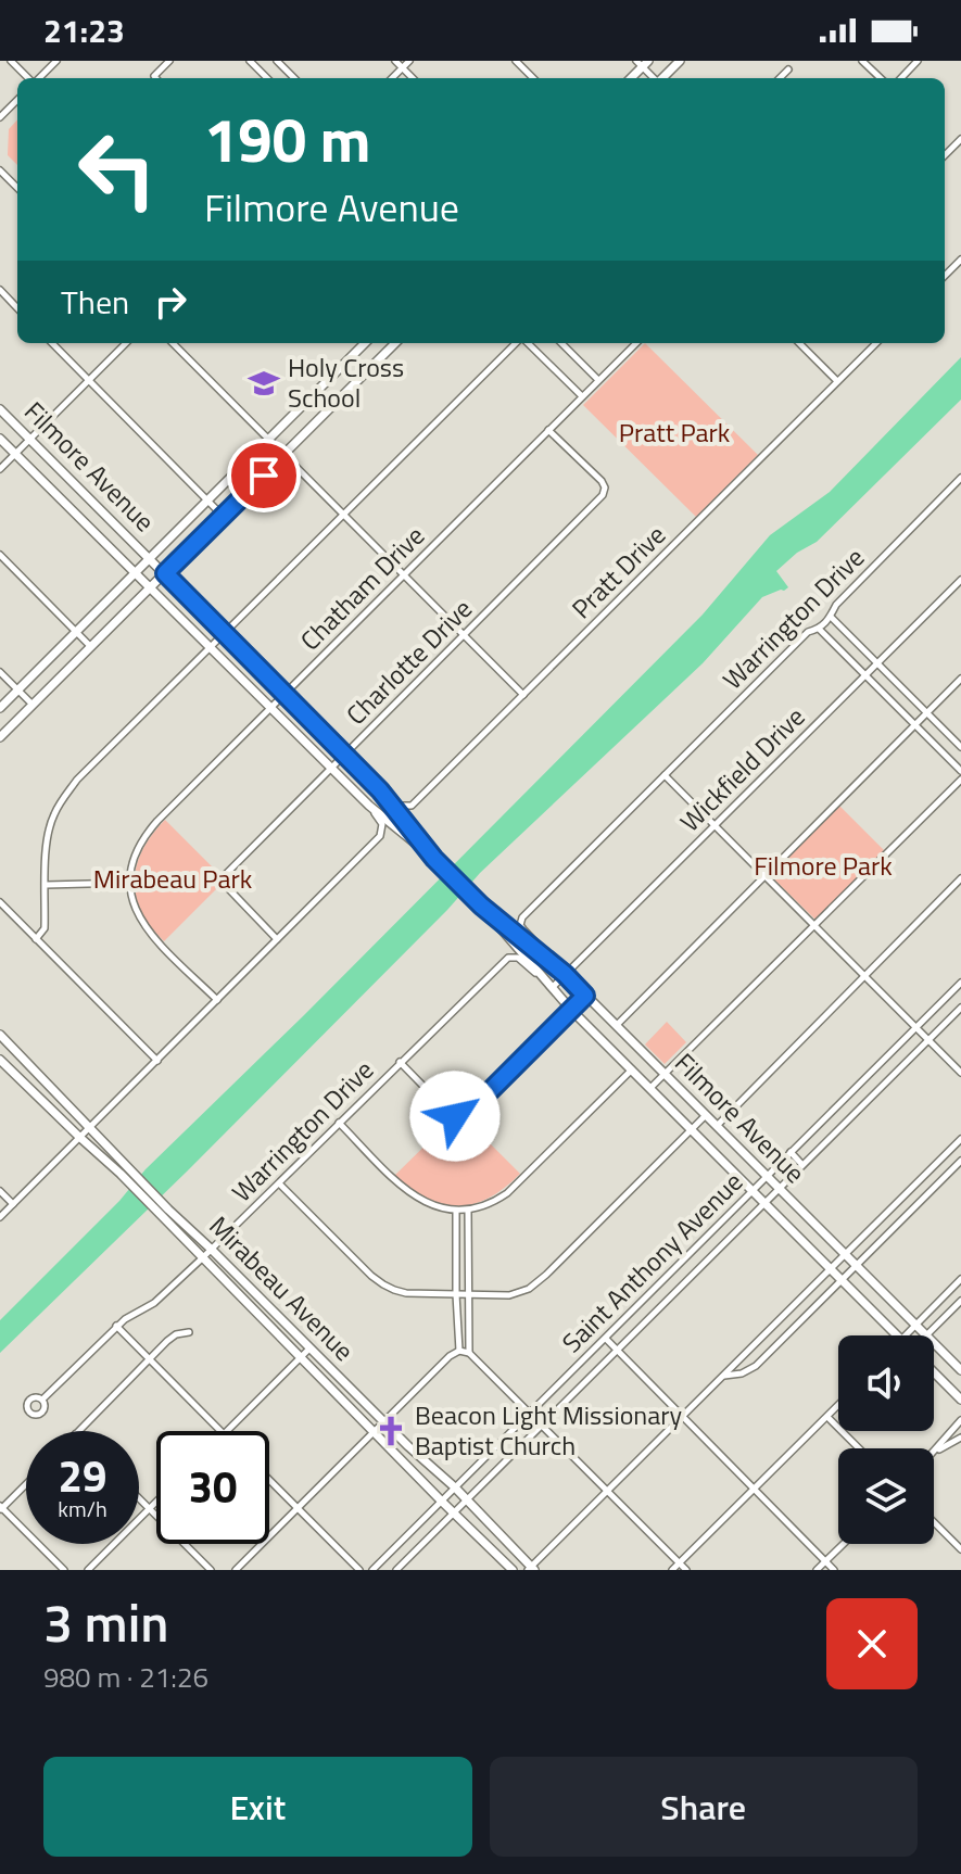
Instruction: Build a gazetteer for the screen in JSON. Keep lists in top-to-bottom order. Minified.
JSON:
{"streets":{"street":["Filmore Avenue","Pratt Drive","Chatham Drive","Warrington Drive","Charlotte Drive","Wickfield Drive","Saint Anthony Avenue","Mirabeau Avenue"]},"crossings":[["Filmore Avenue","Pratt Drive"],["Filmore Avenue","Chatham Drive"],["Filmore Avenue","Warrington Drive"],["Filmore Avenue","Charlotte Drive"],["Filmore Avenue","Wickfield Drive"],["Filmore Avenue","Saint Anthony Avenue"],["Chatham Drive","Charlotte Drive"],["Warrington Drive","Wickfield Drive"],["Warrington Drive","Mirabeau Avenue"],["Saint Anthony Avenue","Mirabeau Avenue"]],"parks":["Pratt Park","Filmore Park","Mirabeau Park"],"places":{"school or university":["Holy Cross School"],"church":["Beacon Light Missionary Baptist Church"]},"page":{"status":"21:23","turn":["190 m","Filmore Avenue"],"then":"Then","speed":"29 km/h","limit":"30","heading":["3 min","980 m · 21:26"],"buttons":["Exit","Share"]}}
